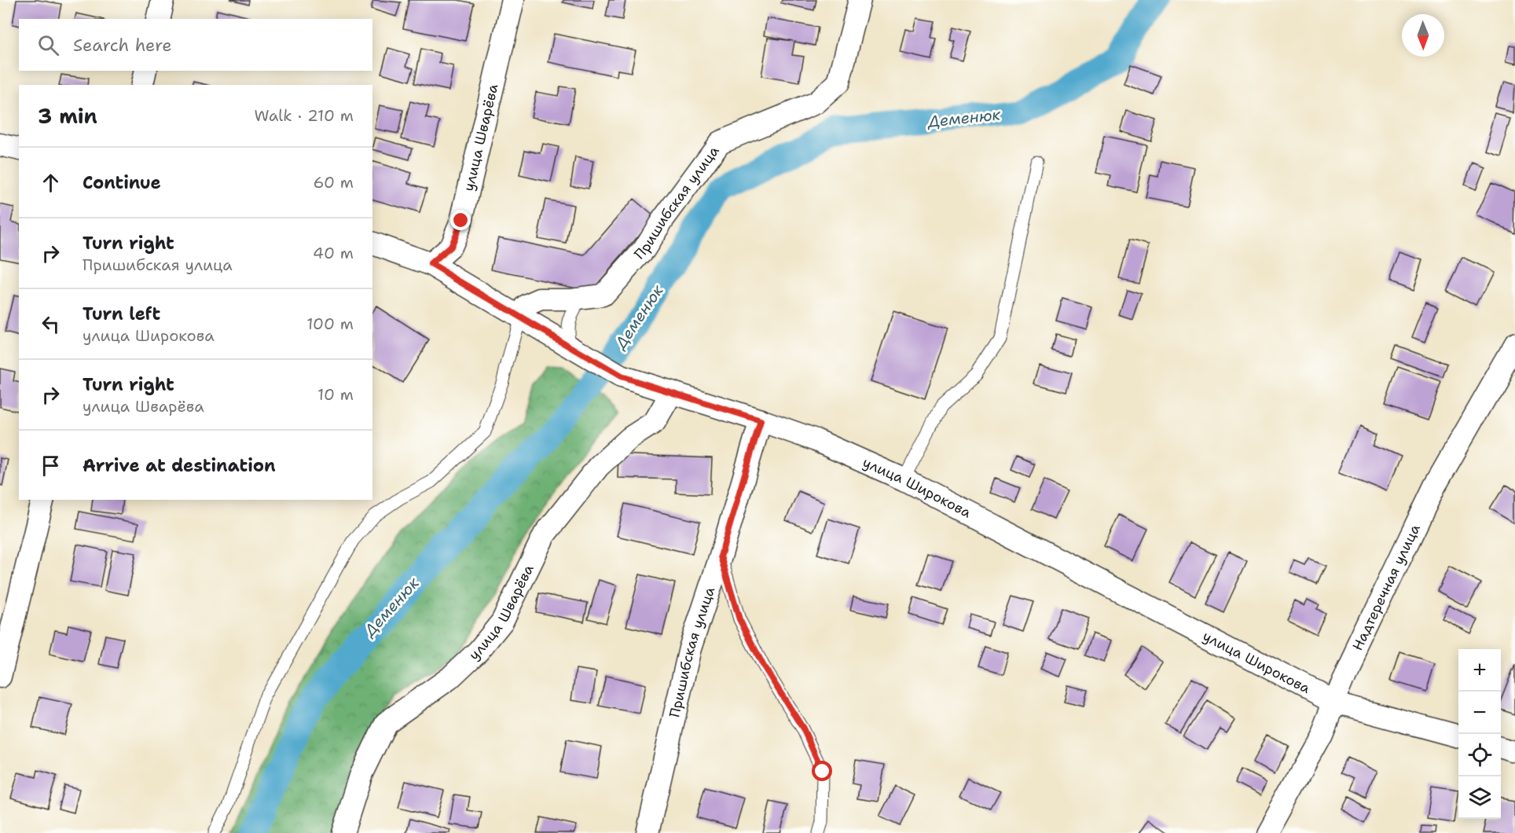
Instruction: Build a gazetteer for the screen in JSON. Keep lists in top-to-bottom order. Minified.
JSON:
{"streets":{"street":["улица Шварёва","Пришибская улица","улица Широкова","Надтеречная улица"]},"crossings":[["улица Шварёва","улица Широкова"],["Пришибская улица","улица Широкова"],["улица Широкова","Надтеречная улица"]],"water":["Деменюк"],"north":"bottom","page":{"search":"Search here","heading":["3 min","Walk · 210 m"],"list":[["Continue","60 m"],["Turn right","Пришибская улица","40 m"],["Turn left","улица Широкова","100 m"],["Turn right","улица Шварёва","10 m"],"Arrive at destination"],"map_buttons":["+","−"]}}
